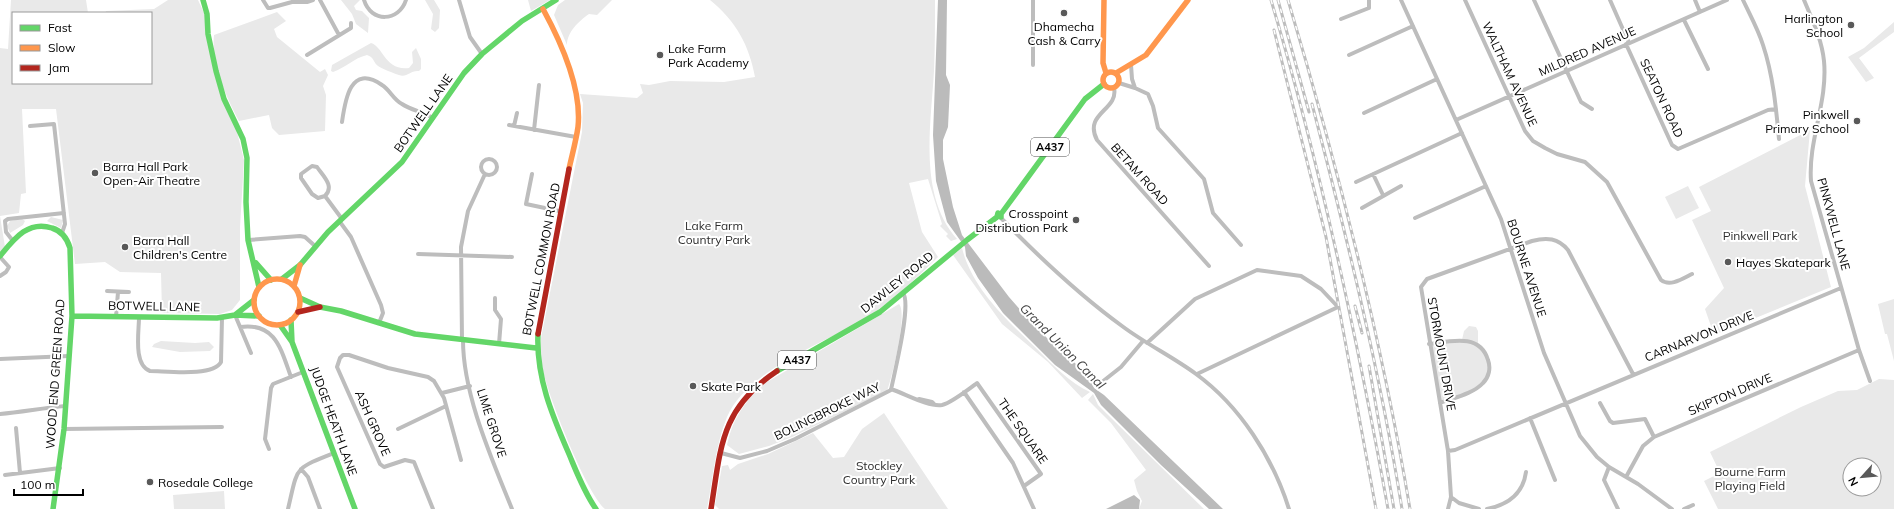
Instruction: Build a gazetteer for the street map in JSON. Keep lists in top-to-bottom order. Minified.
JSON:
{"streets":{"street":["MILDRED AVENUE","WALTHAM AVENUE","SEATON ROAD","BOTWELL LANE","A437","BETAM ROAD","PINKWELL LANE","BOTWELL COMMON ROAD","BOURNE AVENUE","DAWLEY ROAD","CARNARVON DRIVE","STORMOUNT DRIVE","WOOD END GREEN ROAD","SKIPTON DRIVE","BOLINGBROKE WAY","JUDGE HEATH LANE","ASH GROVE","LIME GROVE","THE SQUARE"]},"crossings":[["MILDRED AVENUE","WALTHAM AVENUE"],["MILDRED AVENUE","SEATON ROAD"],["MILDRED AVENUE","BOURNE AVENUE"],["BOTWELL LANE","BOTWELL COMMON ROAD"],["BOTWELL LANE","WOOD END GREEN ROAD"],["BOTWELL LANE","JUDGE HEATH LANE"],["BETAM ROAD","DAWLEY ROAD"],["PINKWELL LANE","CARNARVON DRIVE"],["PINKWELL LANE","SKIPTON DRIVE"],["BOURNE AVENUE","CARNARVON DRIVE"],["BOURNE AVENUE","STORMOUNT DRIVE"],["BOURNE AVENUE","SKIPTON DRIVE"],["DAWLEY ROAD","BOLINGBROKE WAY"],["CARNARVON DRIVE","STORMOUNT DRIVE"],["BOLINGBROKE WAY","THE SQUARE"]],"water":["Grand Union Canal"],"parks":["Lake Farm Country Park","Pinkwell Park","Stockley Country Park","Bourne Farm Playing Field"],"places":["Dhamecha Cash & Carry","Harlington School","Lake Farm Park Academy","Pinkwell Primary School","Barra Hall Park Open-Air Theatre","Crosspoint Distribution Park","Barra Hall Children's Centre","Hayes Skatepark","Skate Park","Rosedale College"],"legend":["Fast","Slow","Jam"],"scale_bar":"100 m","north":"bottom left"}
